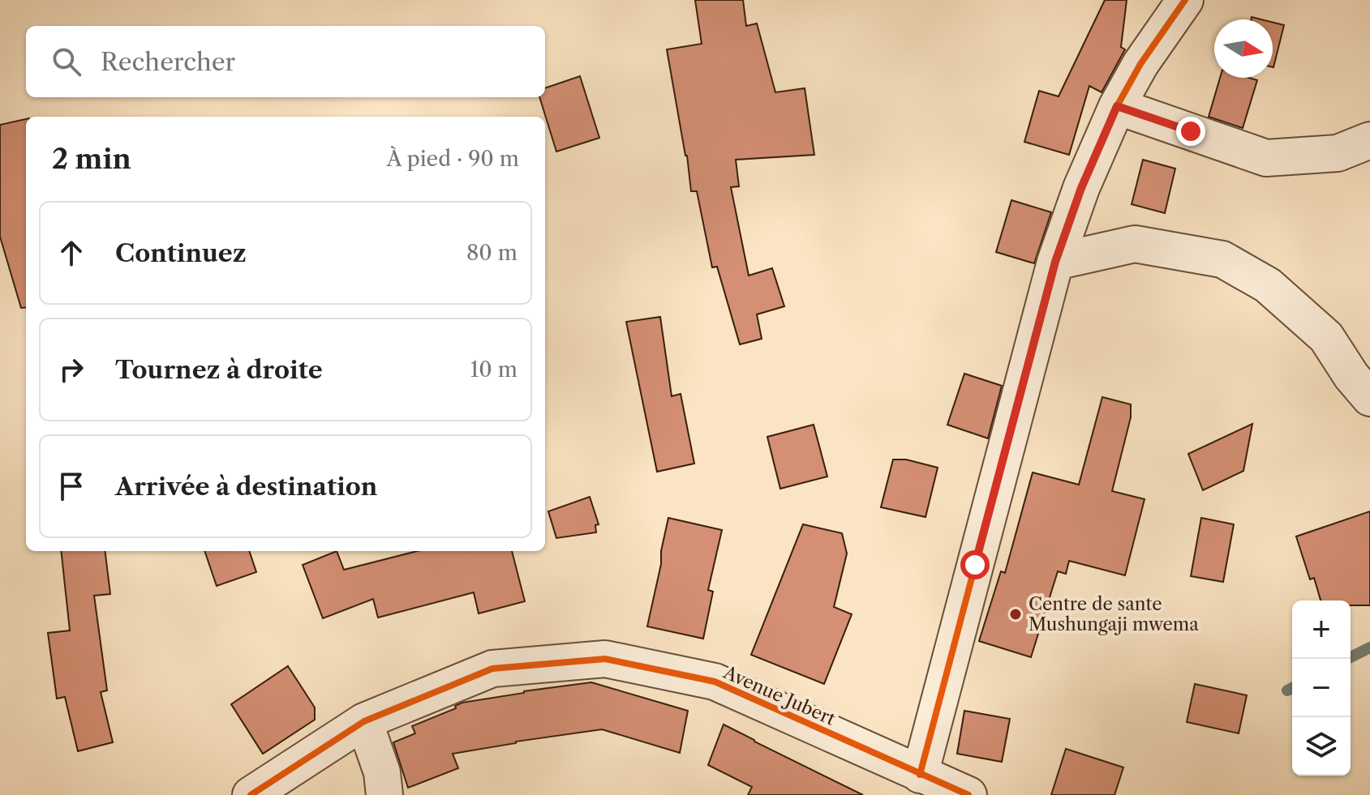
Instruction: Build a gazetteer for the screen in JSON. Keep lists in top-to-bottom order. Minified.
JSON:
{"streets":{"street":["Avenue Jubert"]},"places":["Centre de sante Mushungaji mwema"],"north":"right","page":{"search":"Rechercher","heading":["2 min","À pied · 90 m"],"list":[["Continuez","80 m"],["Tournez à droite","10 m"],"Arrivée à destination"],"map_buttons":["+","−"]}}
